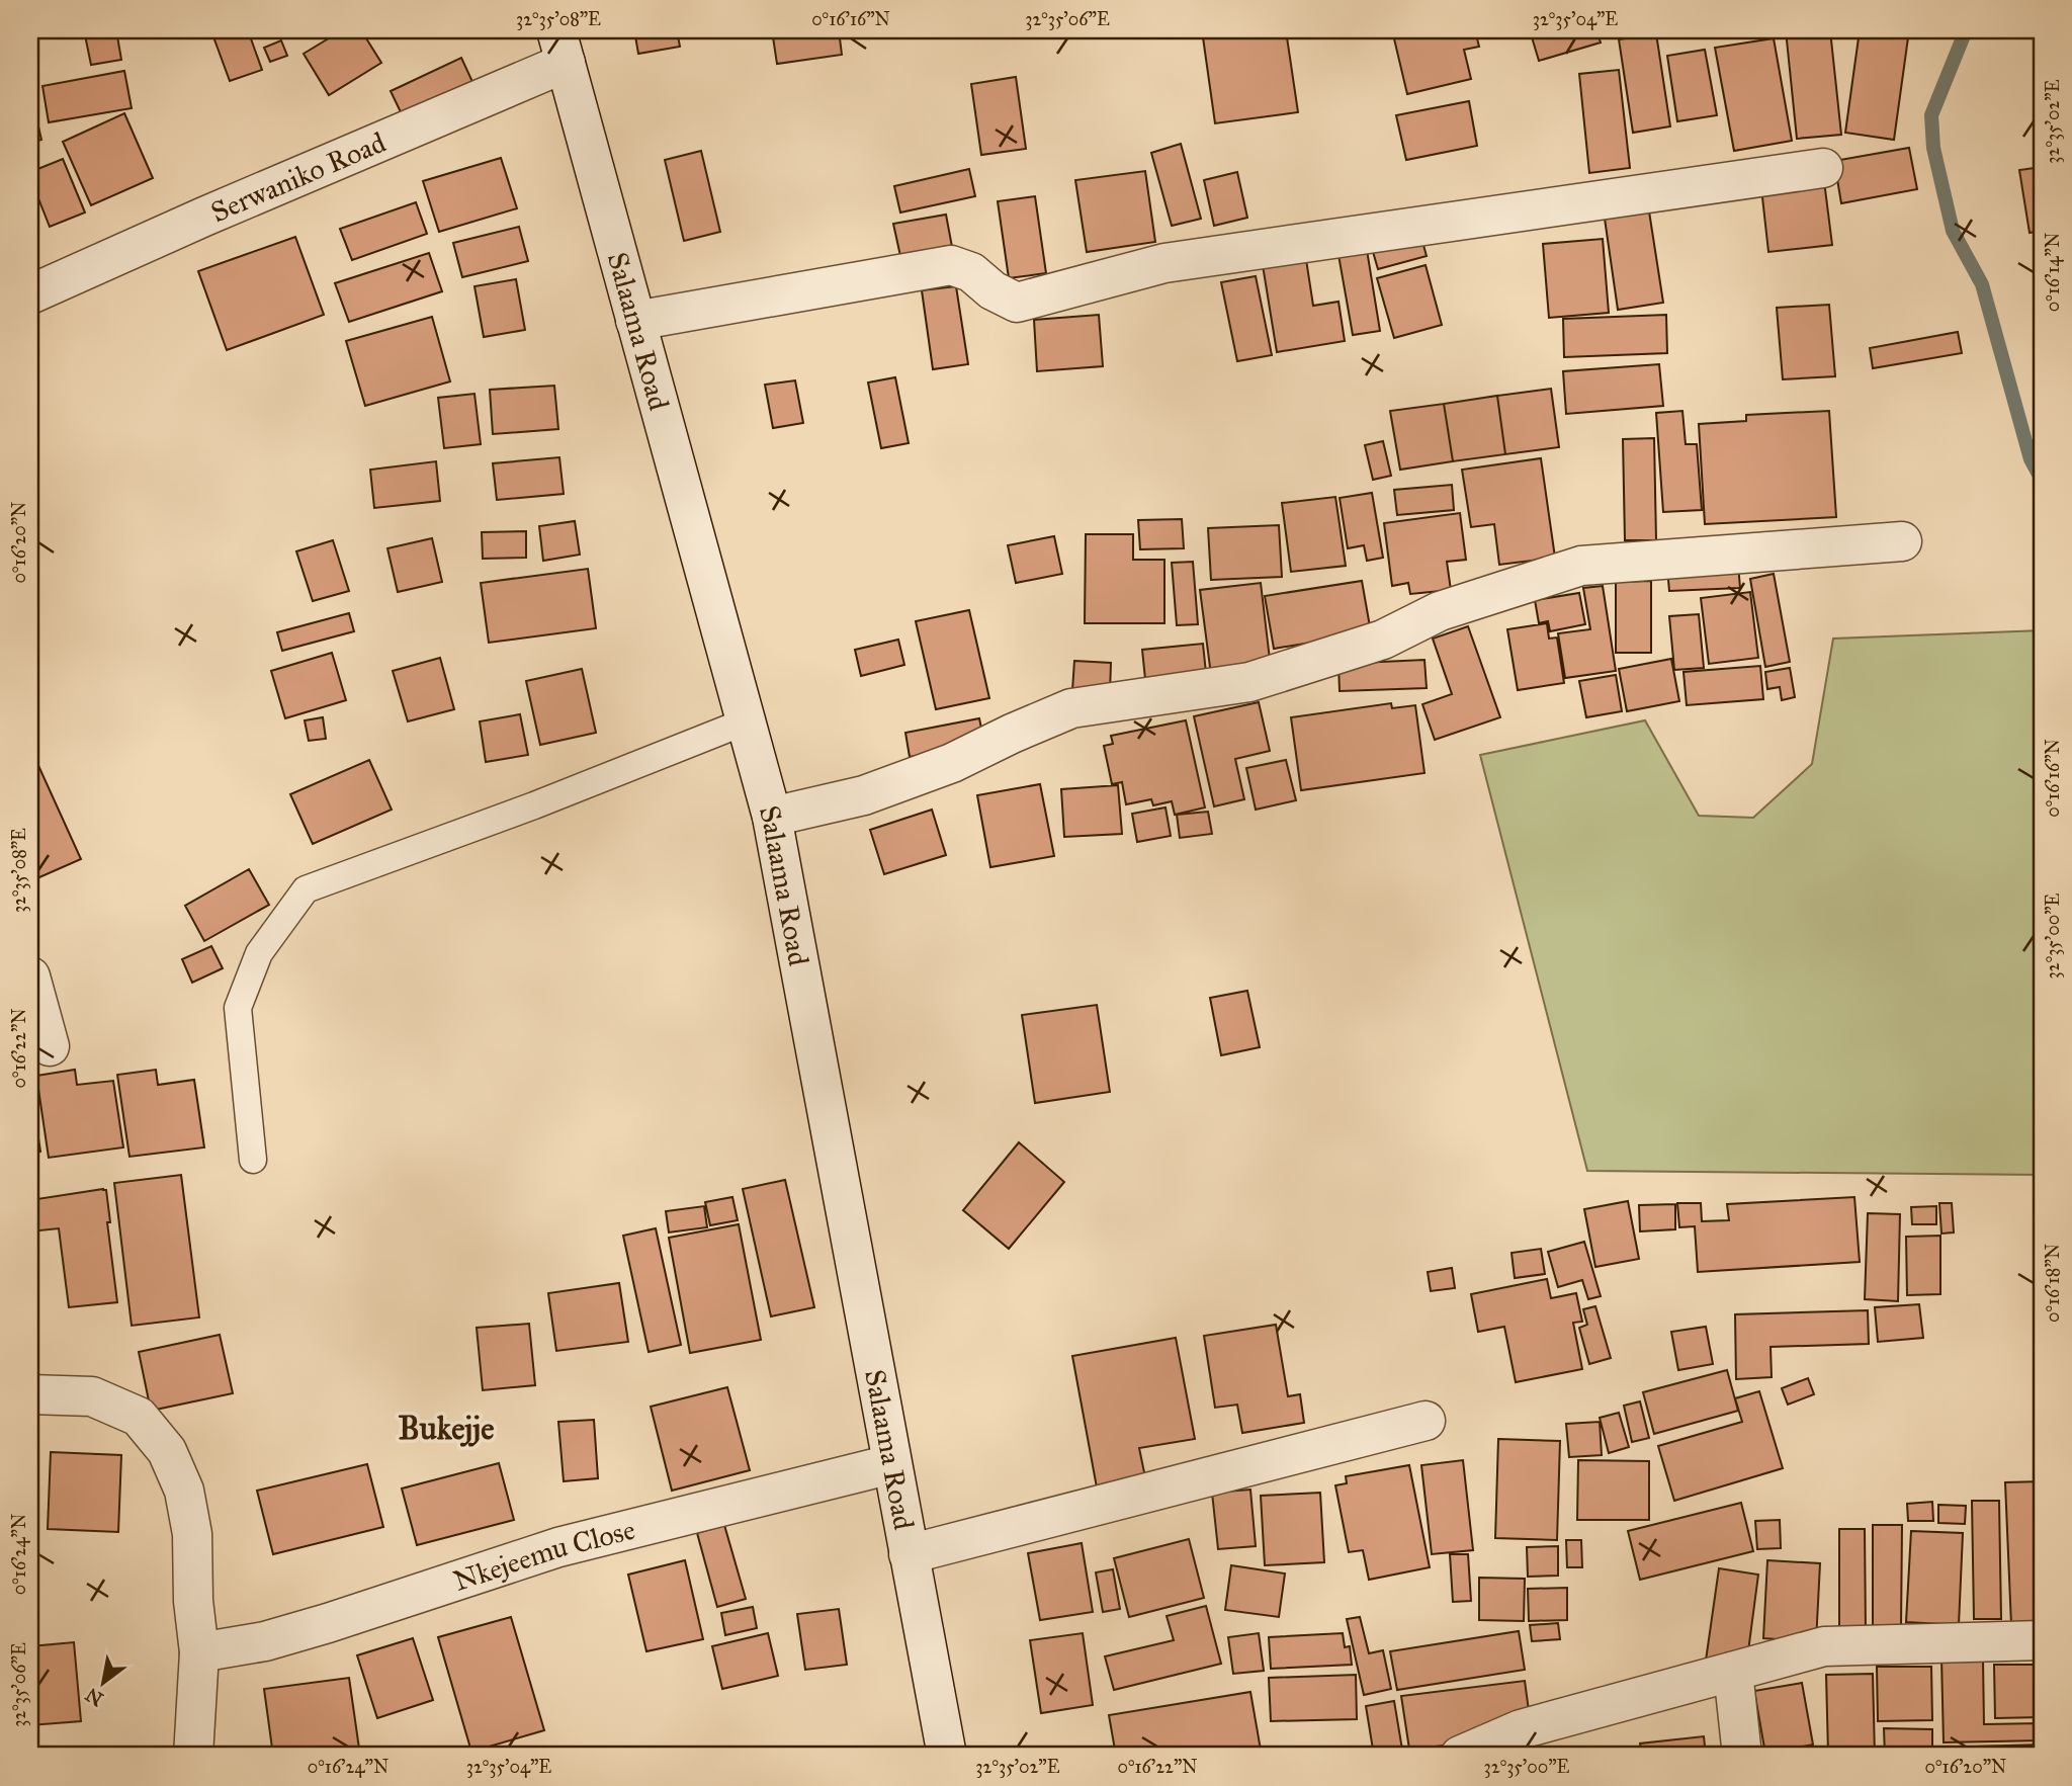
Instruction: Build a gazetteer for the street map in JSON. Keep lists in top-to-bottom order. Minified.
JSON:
{"streets":{"street":["Serwaniko Road","Salaama Road","Nkejeemu Close"]},"crossings":[["Serwaniko Road","Salaama Road"],["Salaama Road","Nkejeemu Close"]],"districts":["Bukejje"],"north":"bottom left","coordinates":["32°35'08\"E","0°16'16\"N","32°35'06\"E","32°35'04\"E","32°35'02\"E","0°16'14\"N","0°16'20\"N","32°35'00\"E","0°16'22\"N","0°16'18\"N","0°16'24\"N"]}
